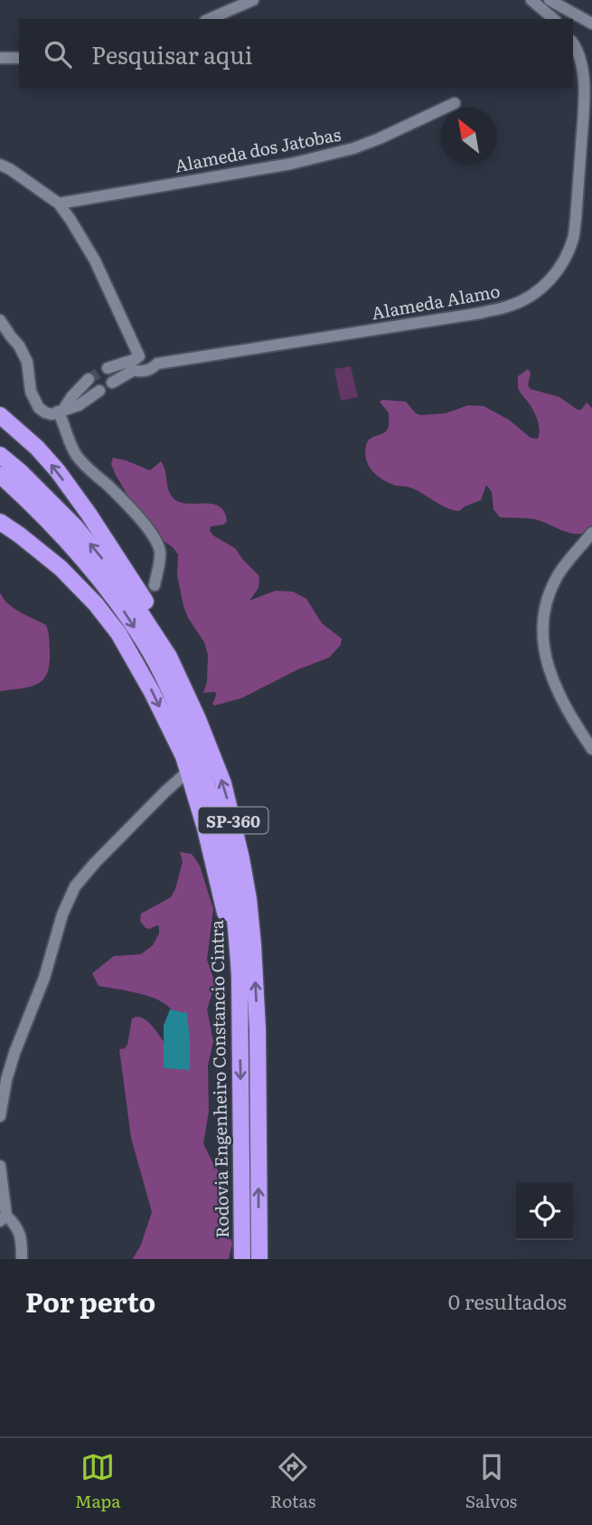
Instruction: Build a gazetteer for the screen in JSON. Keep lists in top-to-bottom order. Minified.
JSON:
{"streets":{"highway":["SP-360","Rodovia Engenheiro Constancio Cintra"],"street":["Alameda dos Jatobas","Alameda Alamo"]},"north":"top left","page":{"search":"Pesquisar aqui","heading":["Por perto","0 resultados"],"nav":["Mapa","Rotas","Salvos"]}}
